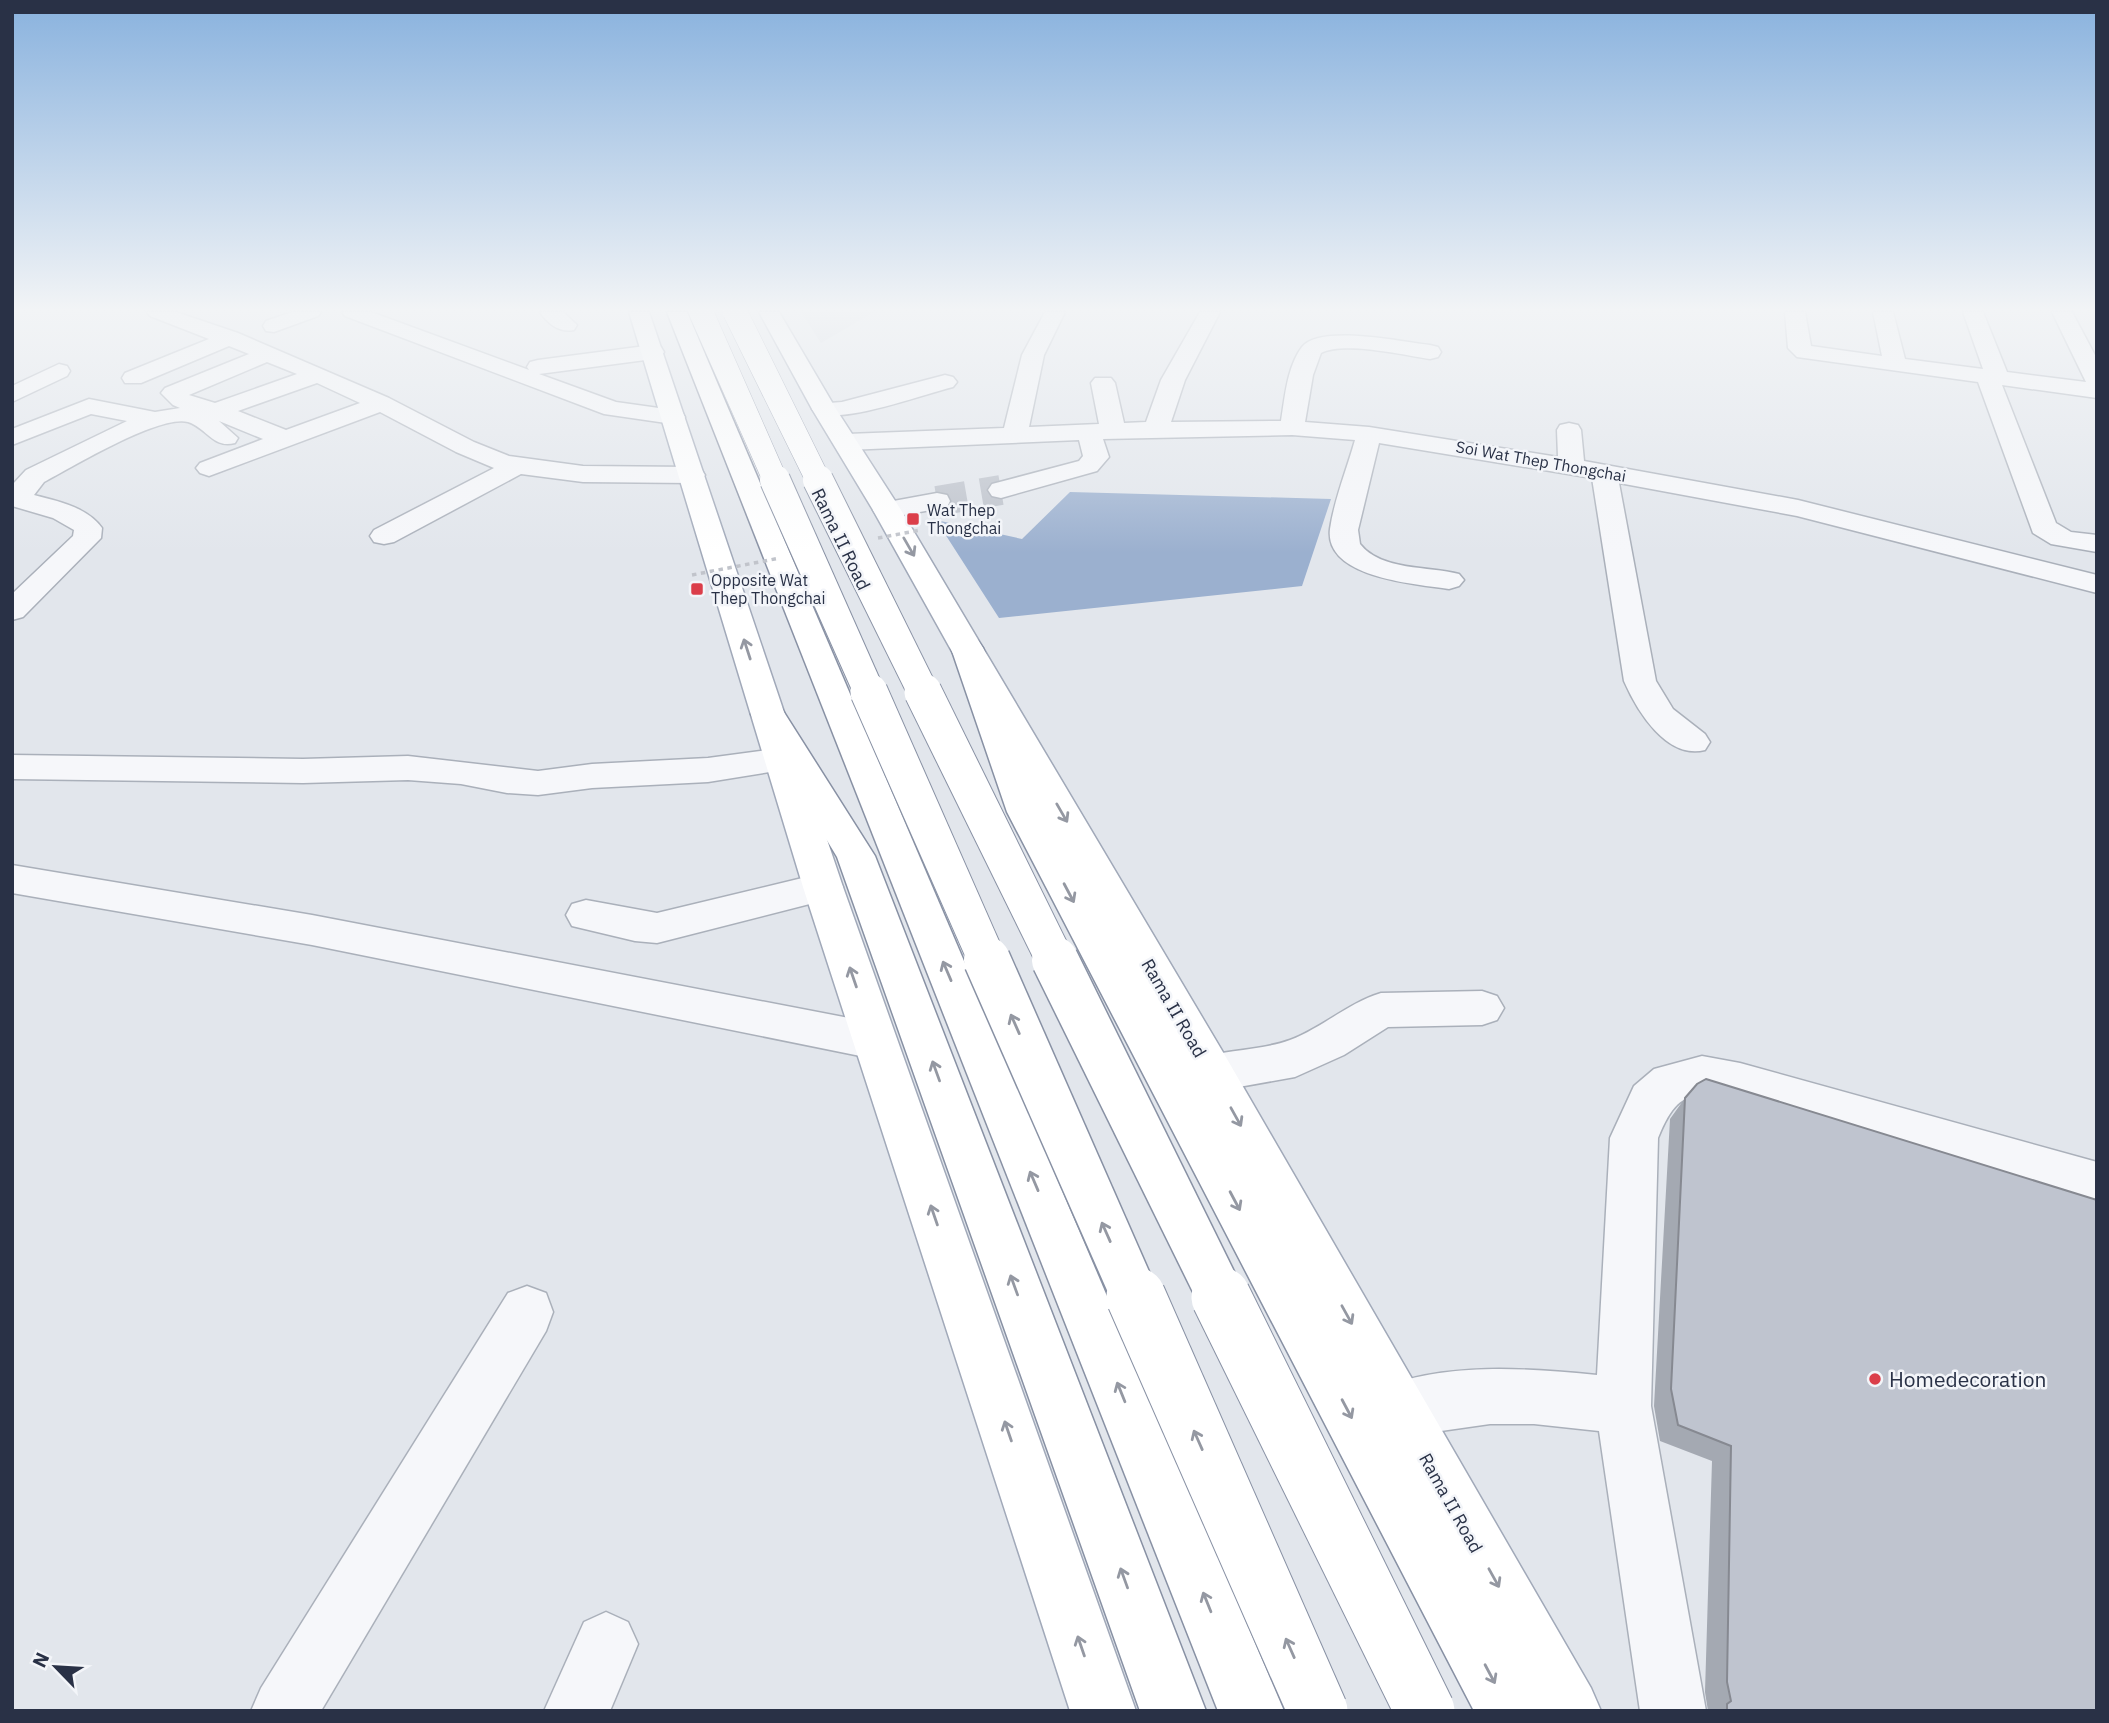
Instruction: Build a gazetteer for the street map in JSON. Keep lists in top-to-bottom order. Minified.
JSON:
{"streets":{"main road":["Rama II Road"],"street":["Soi Wat Thep Thongchai"]},"crossings":[["Soi Wat Thep Thongchai","Rama II Road"]],"places":{"transit":["Wat Thep Thongchai","Opposite Wat Thep Thongchai"],"other":["Homedecoration"]},"north":"top left"}
